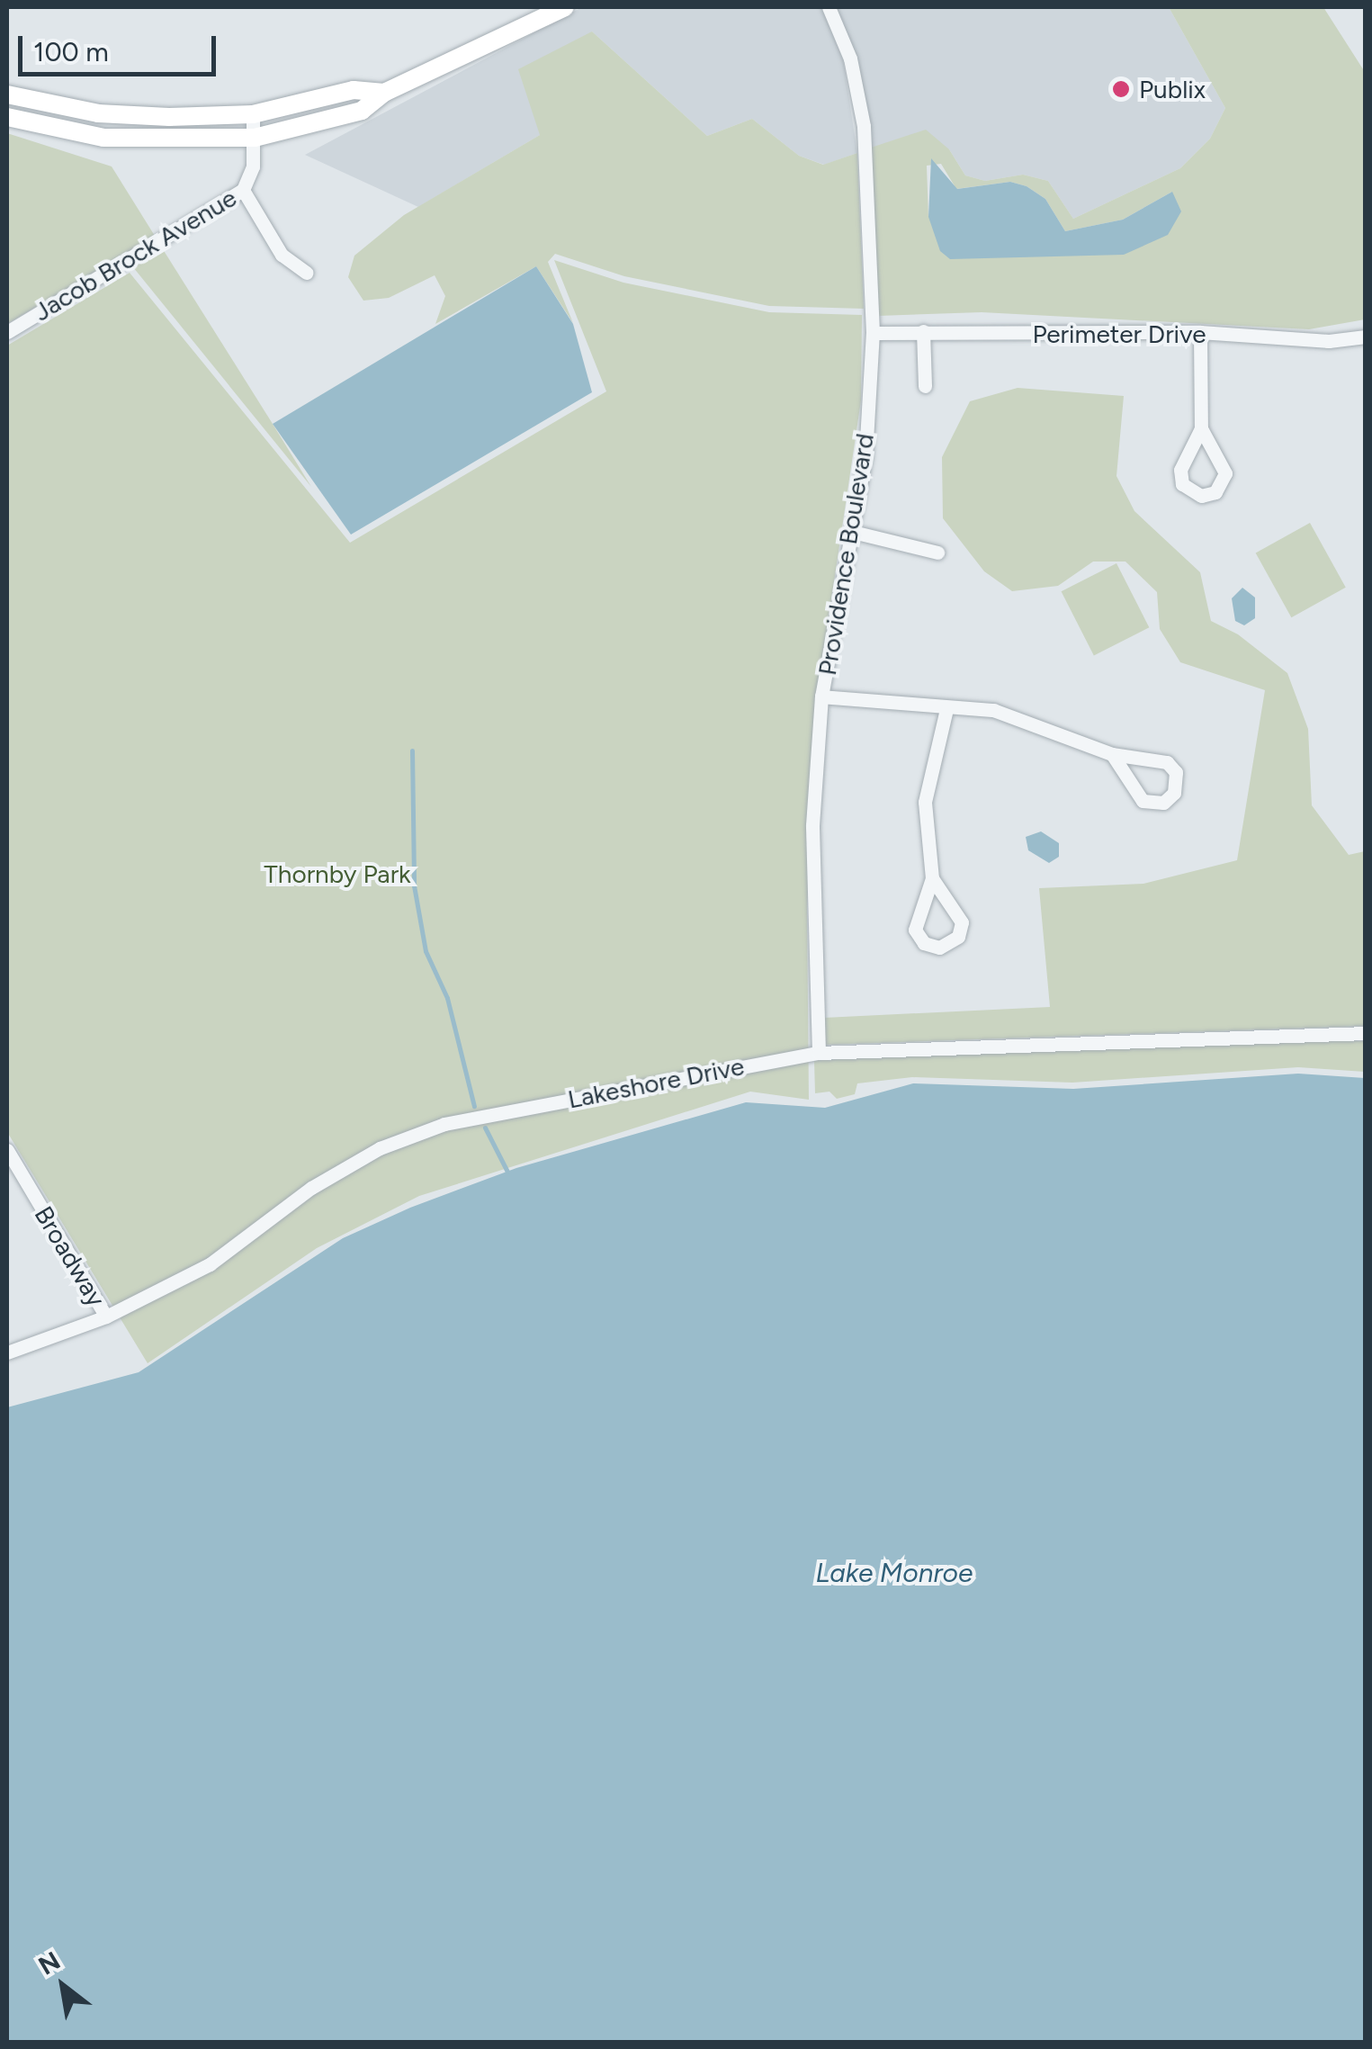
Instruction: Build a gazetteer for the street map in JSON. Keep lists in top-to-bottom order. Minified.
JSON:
{"streets":{"street":["Jacob Brock Avenue","Perimeter Drive","Providence Boulevard","Lakeshore Drive","Broadway"]},"crossings":[["Perimeter Drive","Providence Boulevard"],["Providence Boulevard","Lakeshore Drive"],["Lakeshore Drive","Broadway"]],"water":["Lake Monroe"],"parks":["Thornby Park"],"places":["Publix"],"scale_bar":"100 m","north":"top left"}
